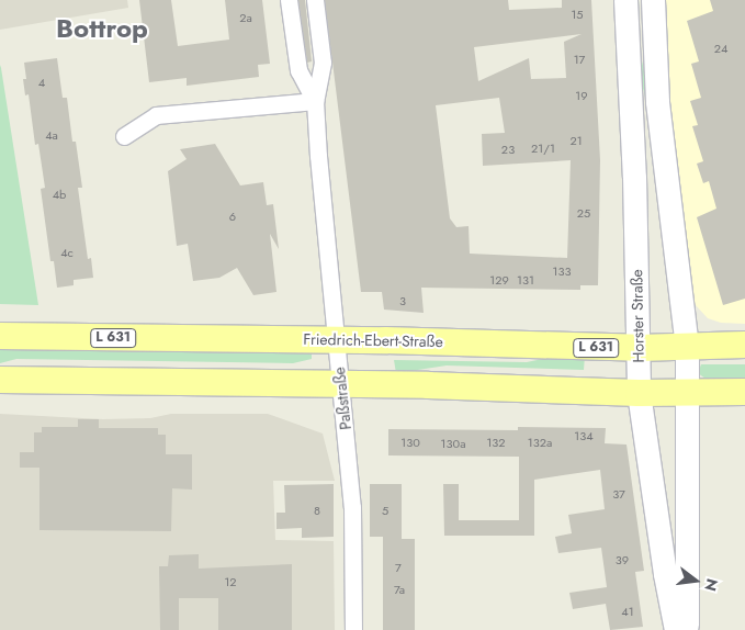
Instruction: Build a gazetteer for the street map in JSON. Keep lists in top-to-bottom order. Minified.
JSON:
{"streets":{"main road":["Horster Straße","L 631","Friedrich-Ebert-Straße"],"street":["Paßstraße"]},"crossings":[["Horster Straße","Friedrich-Ebert-Straße"],["Friedrich-Ebert-Straße","Paßstraße"]],"districts":["Bottrop"],"house_numbers":["15","2a","24","17","4","19","4a","21","21/1","23","4b","25","6","4c","133","129","131","3","134","130","132","132a","130a","37","8","5","39","7","12","7a","41"],"north":"right"}
